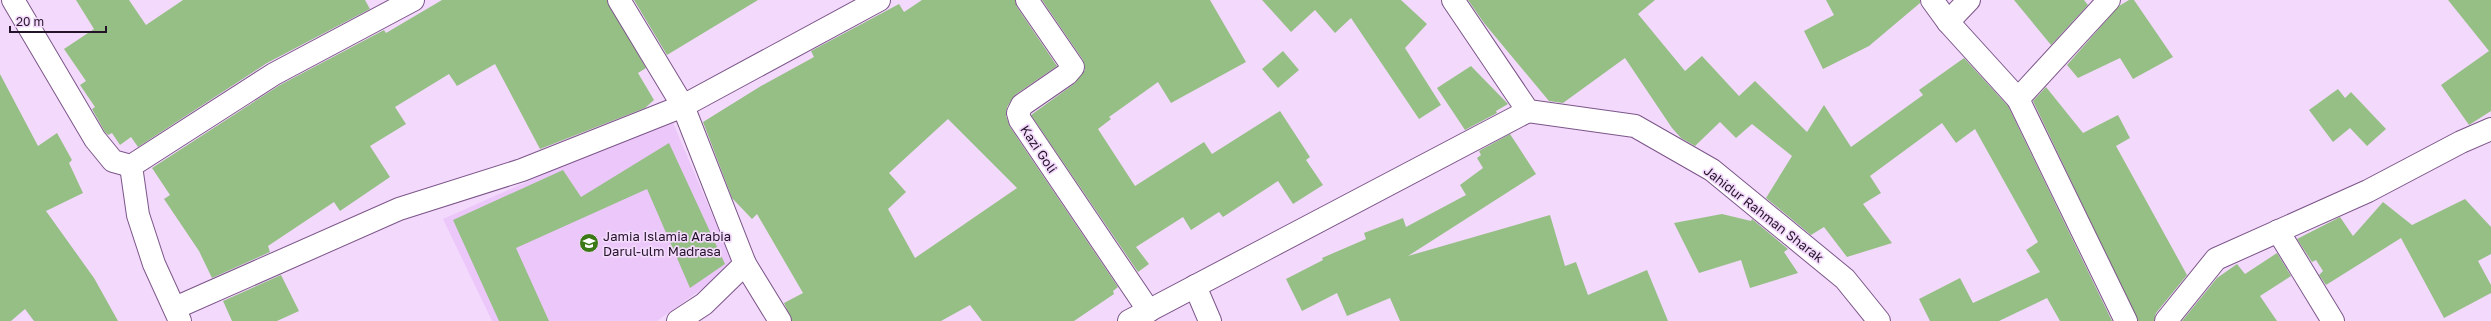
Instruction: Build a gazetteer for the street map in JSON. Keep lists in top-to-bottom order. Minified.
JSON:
{"streets":{"street":["Kazi Goli","Jahidur Rahman Sharak"]},"places":{"school or university":["Jamia Islamia Arabia Darul-ulm Madrasa"]},"scale_bar":"20 m"}
